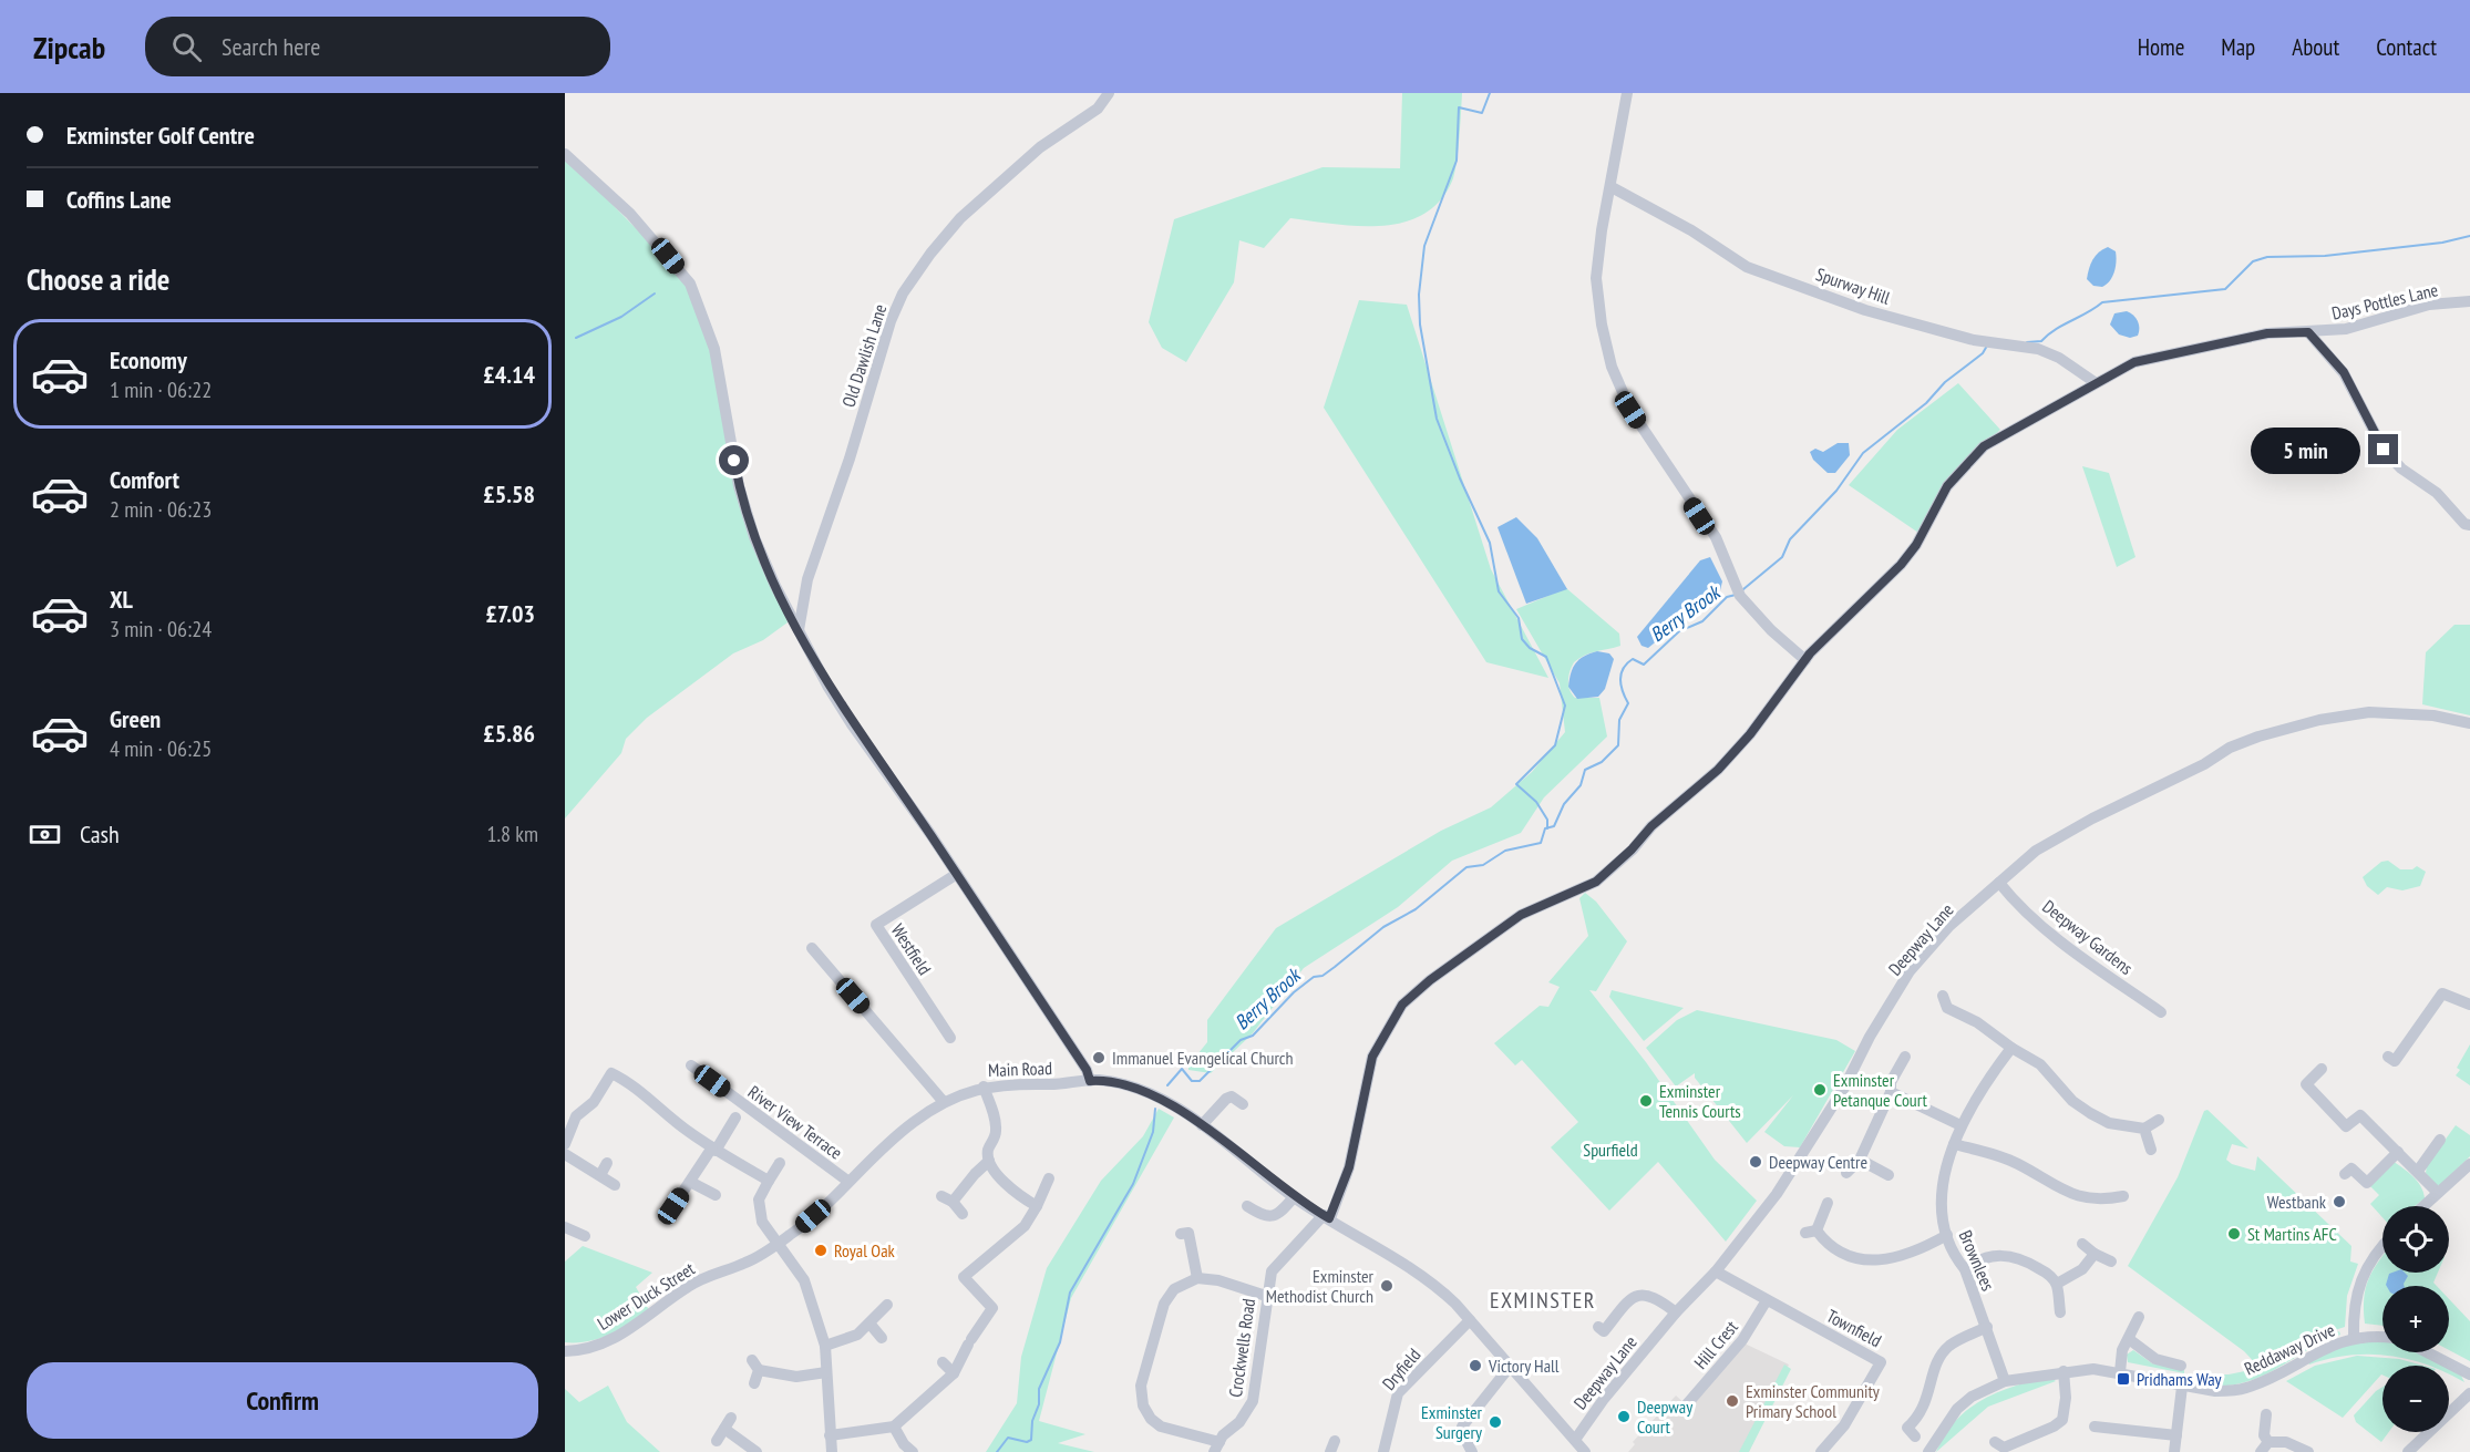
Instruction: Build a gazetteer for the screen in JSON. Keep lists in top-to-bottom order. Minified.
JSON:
{"streets":{"street":["Spurway Hill","Days Pottles Lane","Old Dawlish Lane","Deepway Gardens","Deepway Lane","Westfield","Main Road","River View Terrace","Brownlees","Lower Duck Street","Townfield","Hill Crest","Crockwells Road","Reddaway Drive","Dryfield"]},"crossings":[["Spurway Hill","Days Pottles Lane"],["Days Pottles Lane","Main Road"],["Days Pottles Lane","Crockwells Road"],["Deepway Gardens","Deepway Lane"],["Deepway Lane","Main Road"],["Deepway Lane","Townfield"],["Main Road","River View Terrace"],["Main Road","Lower Duck Street"],["Main Road","Crockwells Road"],["Main Road","Dryfield"],["Brownlees","Reddaway Drive"],["Townfield","Hill Crest"]],"districts":["EXMINSTER"],"water":["Berry Brook"],"parks":["Spurfield"],"places":{"other":["Immanuel Evangelical Church","Exminster Petanque Court","Exminster Tennis Courts","Deepway Centre","Westbank","St Martins AFC","Royal Oak","Exminster Methodist Church","Victory Hall","Exminster Community Primary School","Deepway Court","Exminster Surgery"],"transit":["Pridhams Way"]},"page":{"header":"Zipcab","search":"Search here","nav":["Home","Map","About","Contact"],"banner":["Exminster Golf Centre","Coffins Lane"],"heading":"Choose a ride","list":[{"name":"Economy","note":"1 min · 06:22","value":"£4.14"},{"name":"Comfort","note":"2 min · 06:23","value":"£5.58"},{"name":"XL","note":"3 min · 06:24","value":"£7.03"},{"name":"Green","note":"4 min · 06:25","value":"£5.86"}],"bubble":"5 min","pay":["Cash","1.8 km"],"map_buttons":["+","−"],"buttons":"Confirm"}}
